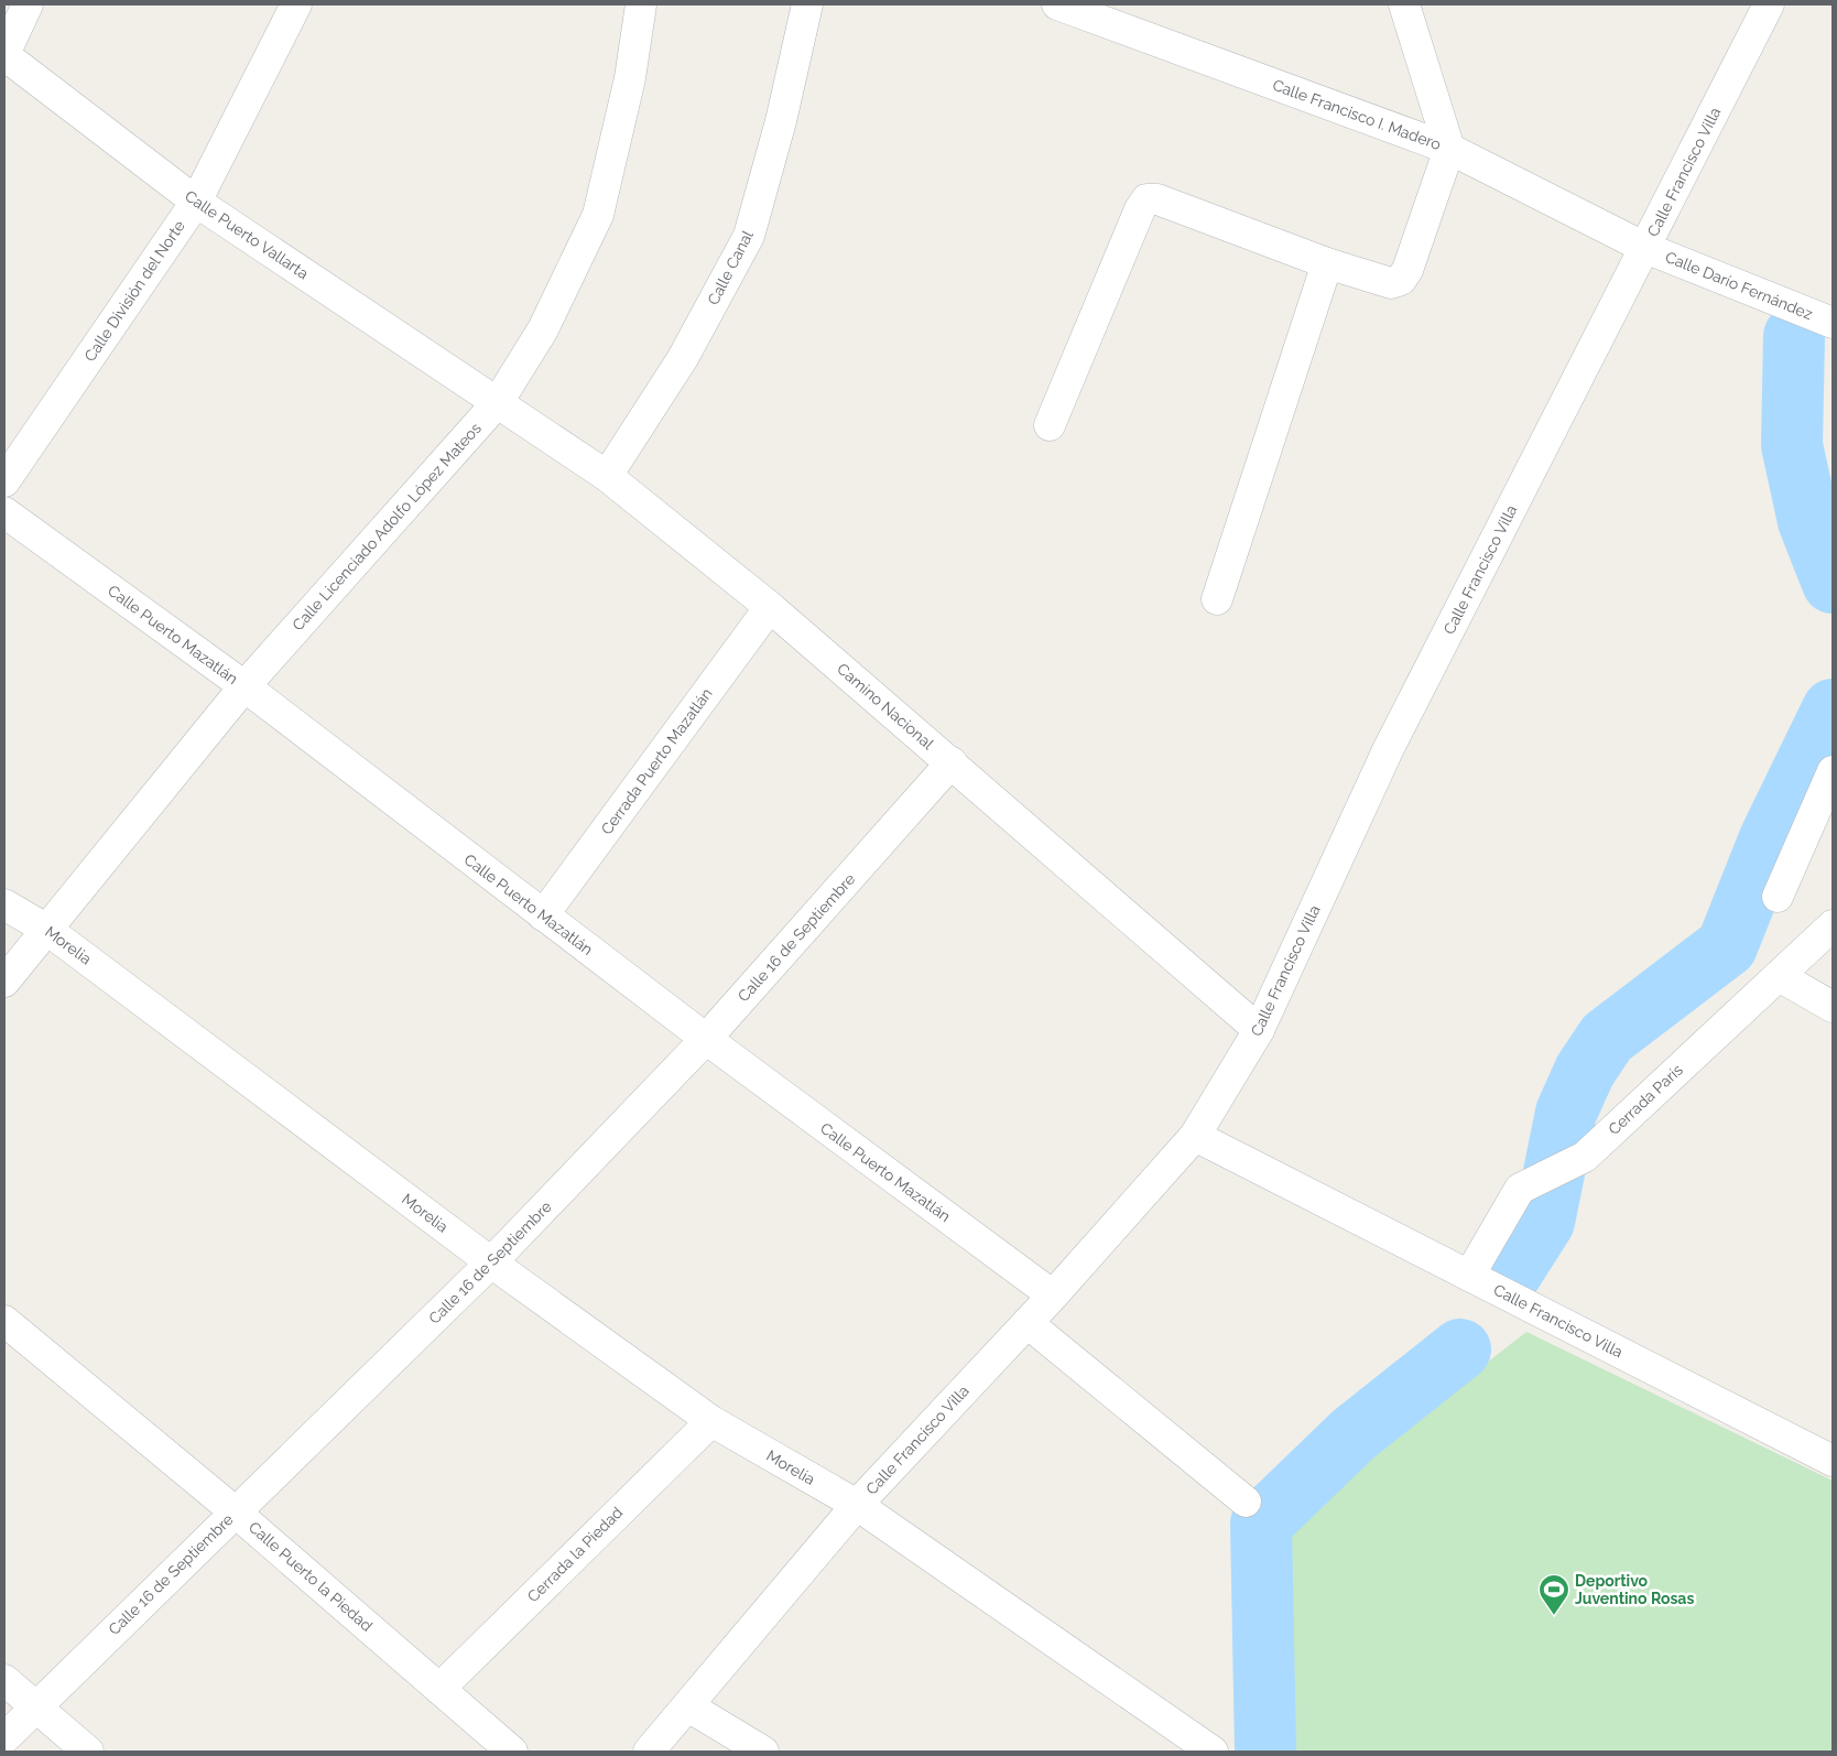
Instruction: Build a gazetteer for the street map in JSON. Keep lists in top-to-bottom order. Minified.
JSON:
{"streets":{"street":["Calle Francisco I. Madero","Calle Francisco Villa","Calle Puerto Vallarta","Calle Canal","Calle Darío Fernández","Calle División del Norte","Calle Licenciado Adolfo López Mateos","Calle Puerto Mazatlán","Camino Nacional","Cerrada Puerto Mazatlán","Calle 16 de Septiembre","Morelia","Cerrada París","Cerrada la Piedad","Calle Puerto la Piedad"]},"crossings":[["Calle Francisco I. Madero","Calle Francisco Villa"],["Calle Francisco I. Madero","Calle Darío Fernández"],["Calle Francisco Villa","Calle Darío Fernández"],["Calle Francisco Villa","Calle Puerto Mazatlán"],["Calle Francisco Villa","Camino Nacional"],["Calle Francisco Villa","Morelia"],["Calle Francisco Villa","Cerrada París"],["Calle Puerto Vallarta","Calle División del Norte"],["Calle Puerto Vallarta","Calle Licenciado Adolfo López Mateos"],["Calle Puerto Vallarta","Camino Nacional"],["Calle Canal","Camino Nacional"],["Calle Licenciado Adolfo López Mateos","Calle Puerto Mazatlán"],["Calle Licenciado Adolfo López Mateos","Camino Nacional"],["Calle Licenciado Adolfo López Mateos","Morelia"],["Calle Puerto Mazatlán","Cerrada Puerto Mazatlán"],["Calle Puerto Mazatlán","Calle 16 de Septiembre"],["Camino Nacional","Cerrada Puerto Mazatlán"],["Camino Nacional","Calle 16 de Septiembre"],["Calle 16 de Septiembre","Morelia"],["Calle 16 de Septiembre","Calle Puerto la Piedad"],["Morelia","Cerrada la Piedad"],["Cerrada la Piedad","Calle Puerto la Piedad"]],"places":{"sports":["Deportivo Juventino Rosas"]}}
